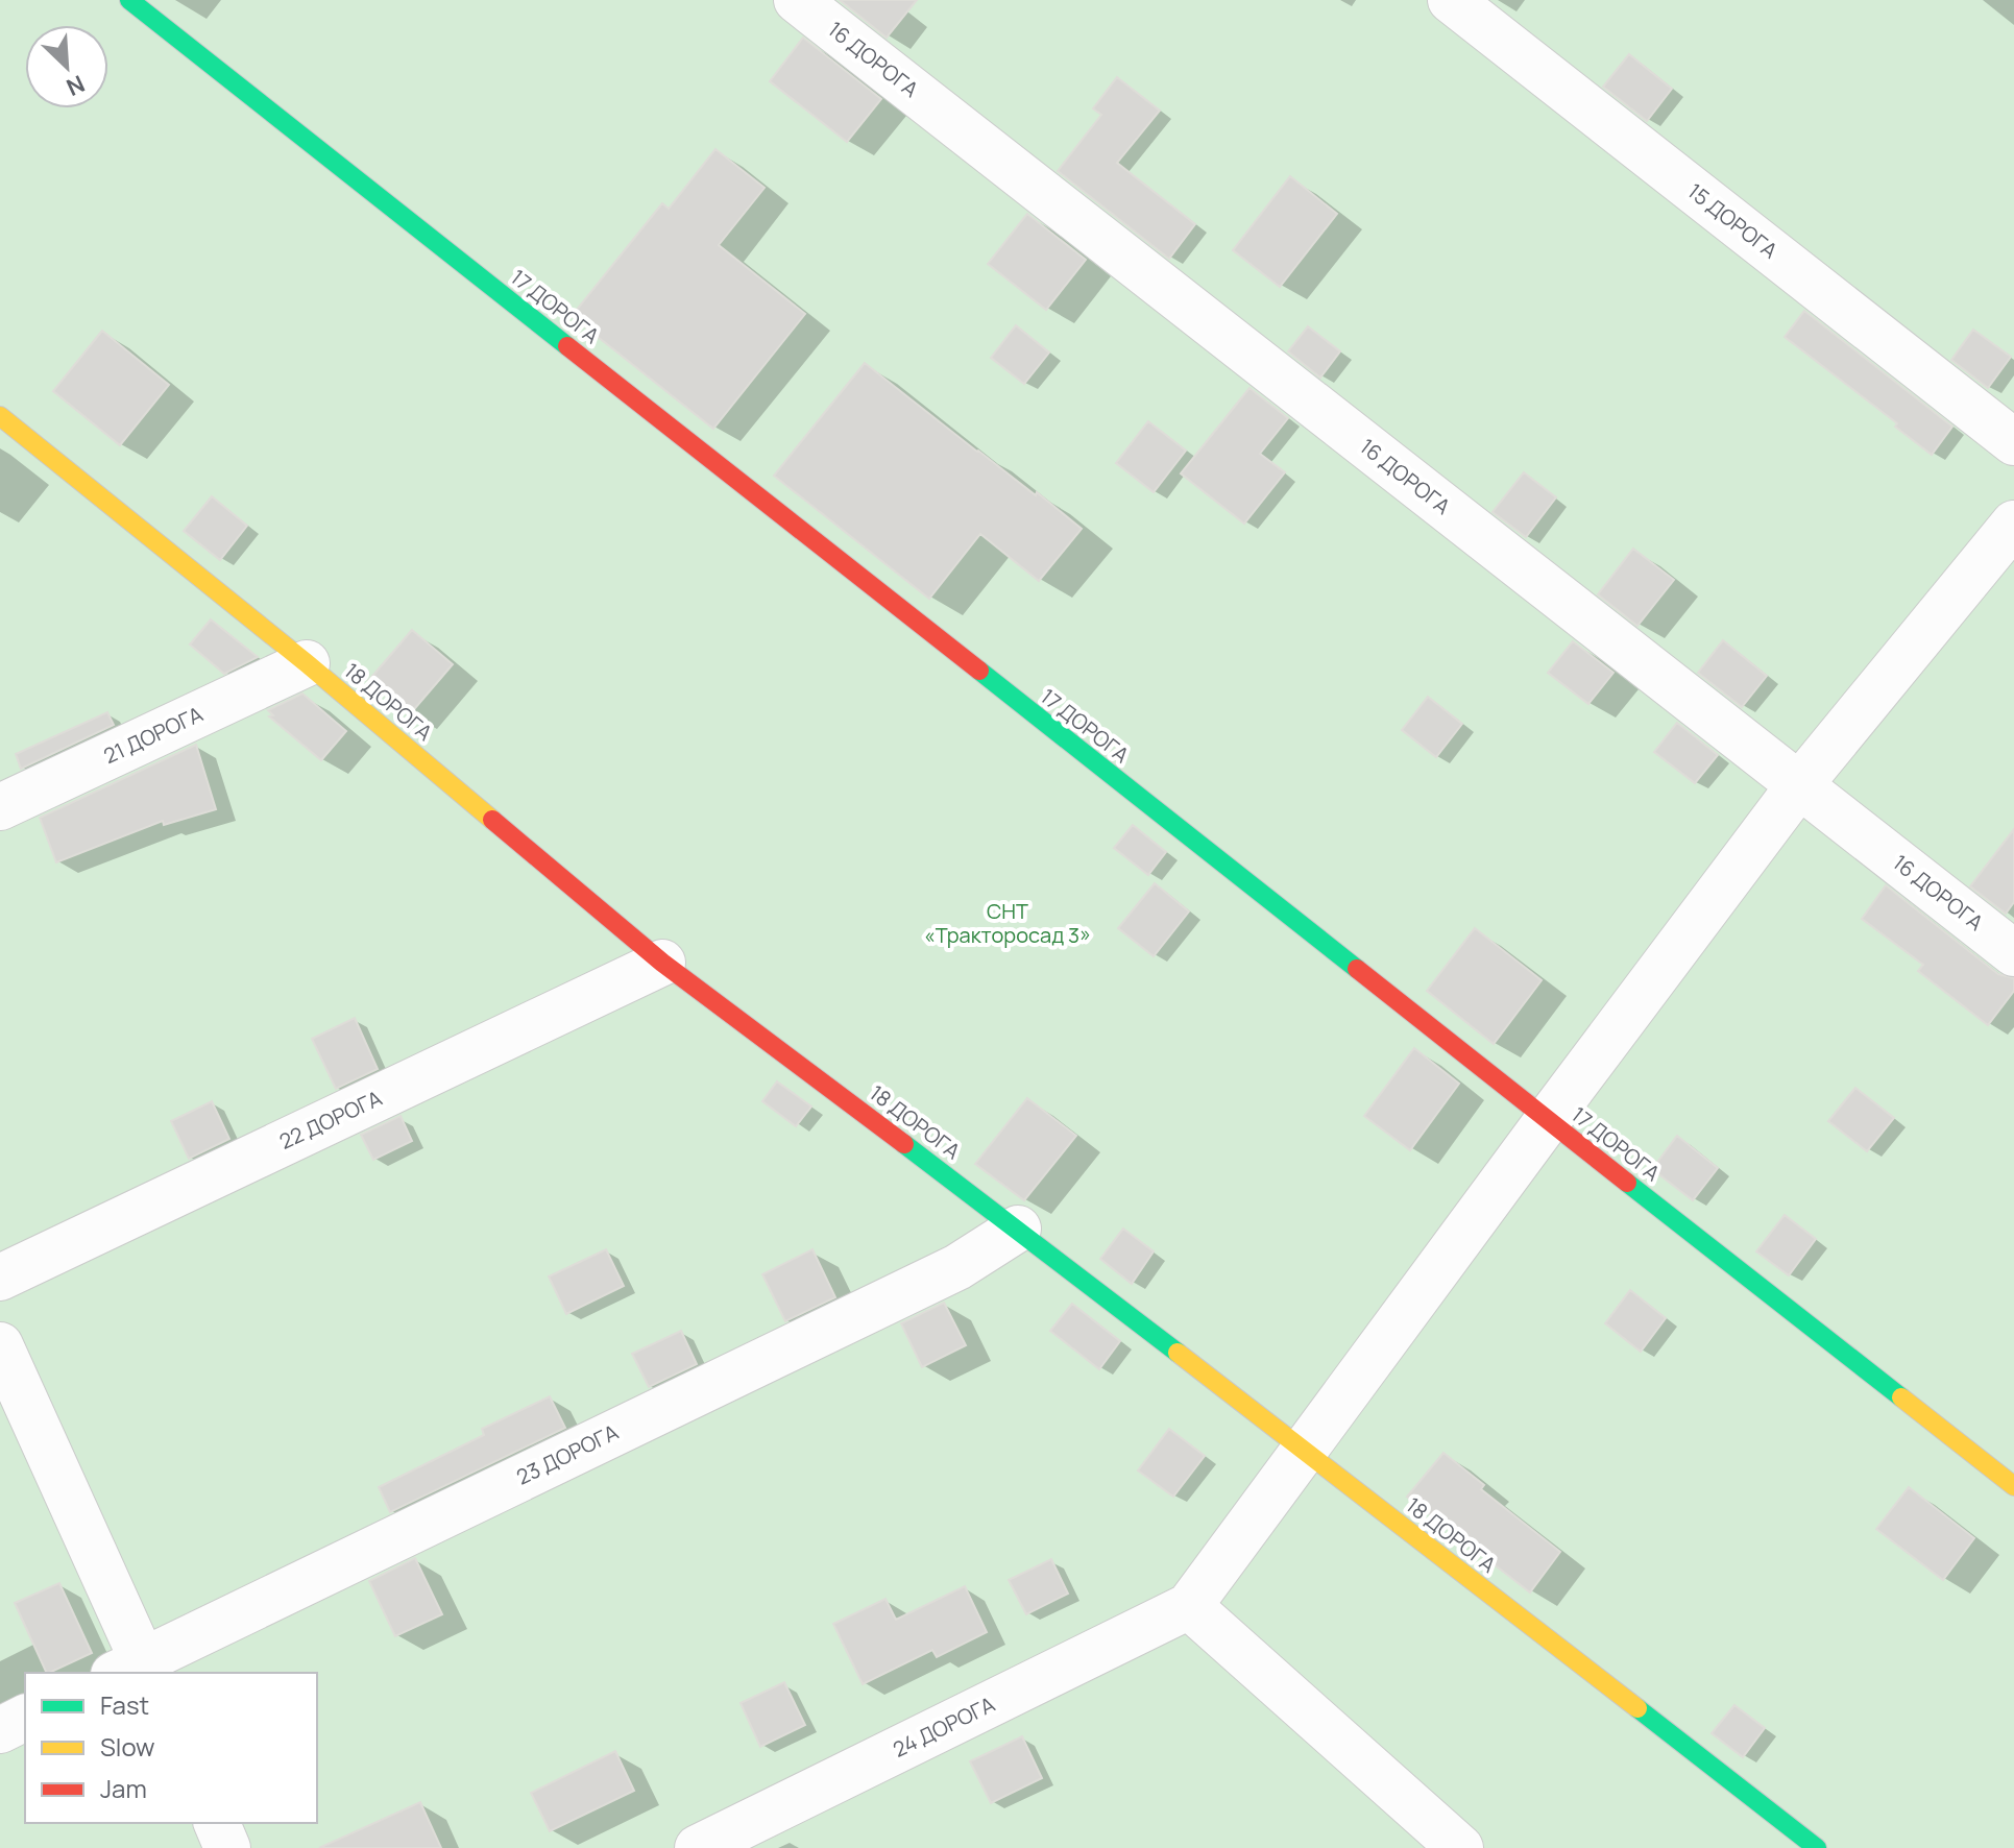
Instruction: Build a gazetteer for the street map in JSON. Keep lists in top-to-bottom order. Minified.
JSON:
{"streets":{"street":["16 ДОРОГА","15 ДОРОГА","17 ДОРОГА","18 ДОРОГА","21 ДОРОГА","22 ДОРОГА","23 ДОРОГА","24 ДОРОГА"]},"crossings":[["18 ДОРОГА","21 ДОРОГА"],["18 ДОРОГА","22 ДОРОГА"],["18 ДОРОГА","23 ДОРОГА"]],"parks":["СНТ «Тракторосад 3»"],"legend":["Fast","Slow","Jam"],"north":"bottom right"}
